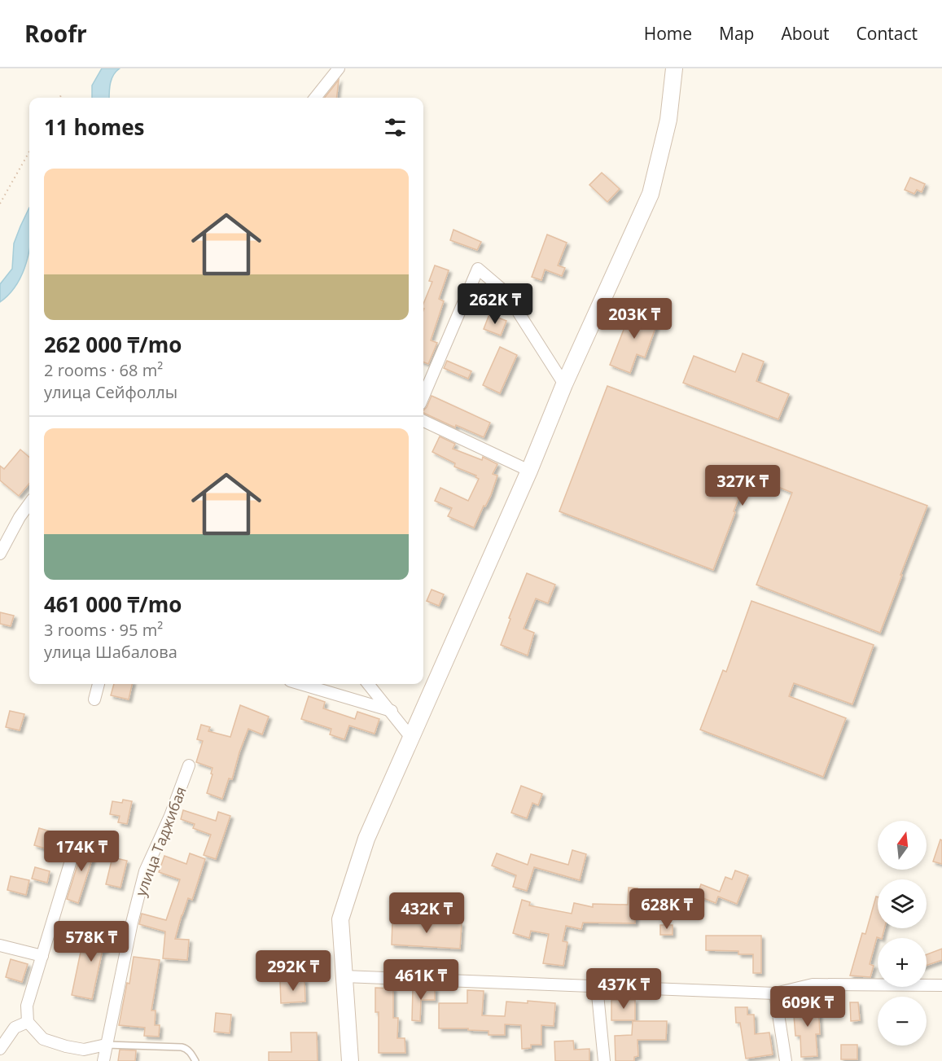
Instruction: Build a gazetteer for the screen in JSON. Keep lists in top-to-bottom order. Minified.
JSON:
{"streets":{"street":["улица Таджибая"]},"north":"top","page":{"header":"Roofr","nav":["Home","Map","About","Contact"],"heading":"11 homes","list":[{"name":"262 000 ₸/mo","note":"2 rooms · 68 m² · улица Сейфоллы"},{"name":"461 000 ₸/mo","note":"3 rooms · 95 m² · улица Шабалова"}],"price":["262K ₸","203K ₸","327K ₸","174K ₸","628K ₸","432K ₸","578K ₸","292K ₸","461K ₸","437K ₸","609K ₸"],"map_buttons":["+","−"]}}
